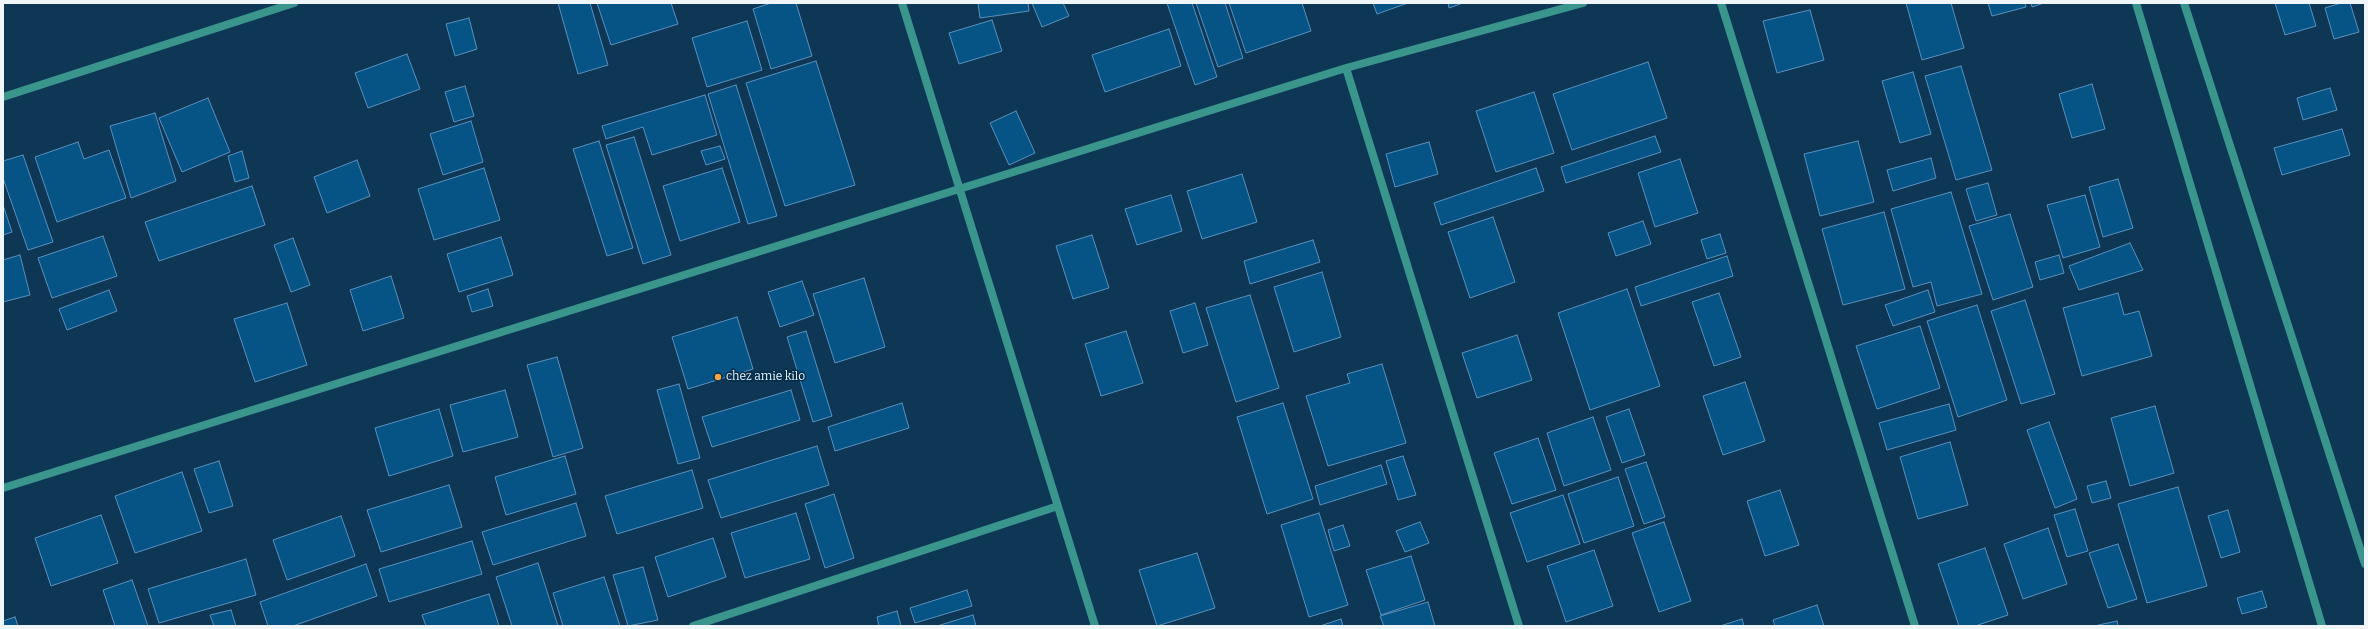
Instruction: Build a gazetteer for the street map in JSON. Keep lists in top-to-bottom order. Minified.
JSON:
{"places":["chez amie kilo"]}
